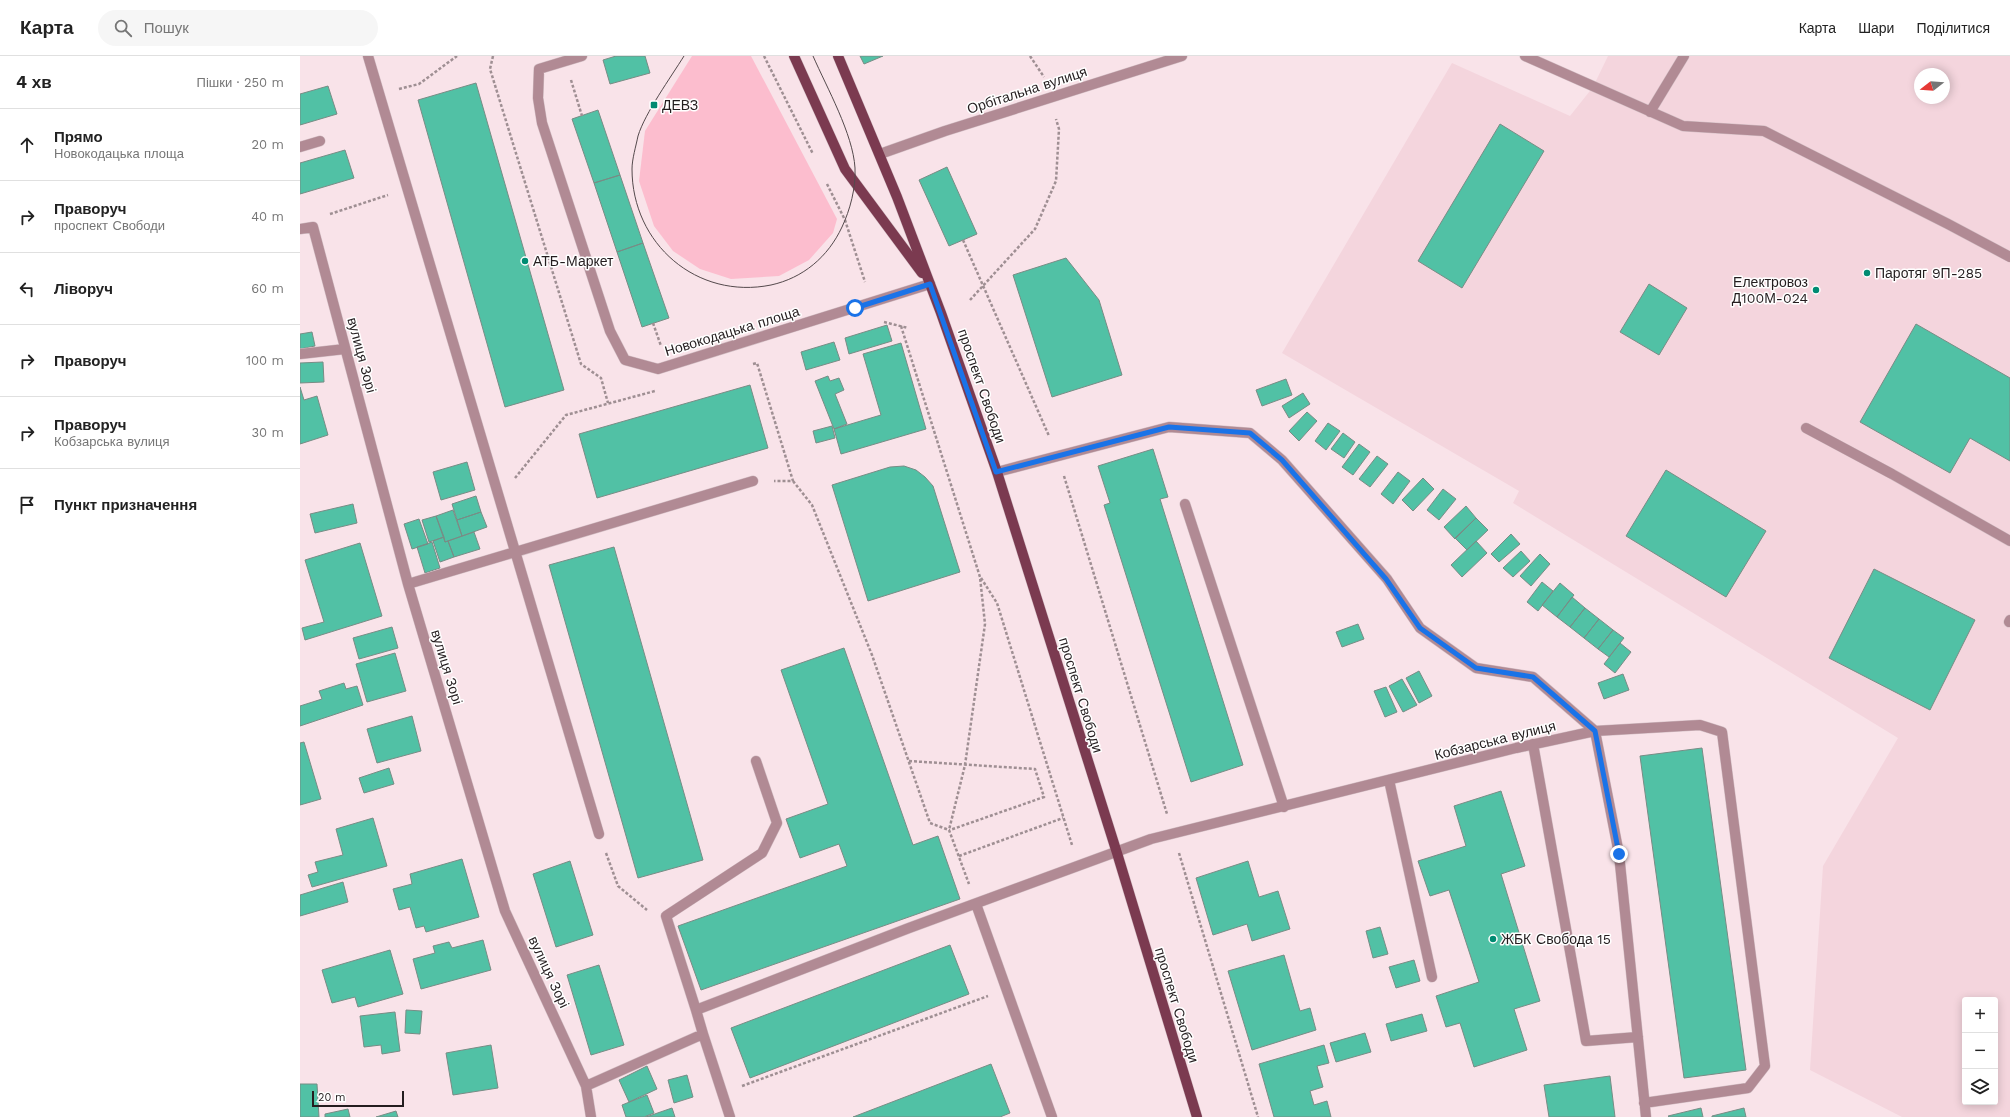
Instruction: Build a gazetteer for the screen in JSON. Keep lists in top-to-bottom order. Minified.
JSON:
{"streets":{"main road":["проспект Свободи"],"street":["Орбітальна вулиця","Новокодацька площа","вулиця Зорі","Кобзарська вулиця"]},"crossings":[["Орбітальна вулиця","проспект Свободи"],["Новокодацька площа","проспект Свободи"],["проспект Свободи","Кобзарська вулиця"]],"places":{"transit":["ДЕВЗ"],"other":["АТБ-Маркет","Паротяг 9П-285","Електровоз Д100М-024","ЖБК Свобода 15"]},"scale_bar":"20 m","north":"left","page":{"header":"Карта","search":"Пошук","nav":["Карта","Шари","Поділитися"],"heading":["4 хв","Пішки · 250 m"],"list":[["Прямо","Новокодацька площа","20 m"],["Праворуч","проспект Свободи","40 m"],["Ліворуч","60 m"],["Праворуч","100 m"],["Праворуч","Кобзарська вулиця","30 m"],"Пункт призначення"],"map_buttons":["+","−"],"scale":"20 m"}}
